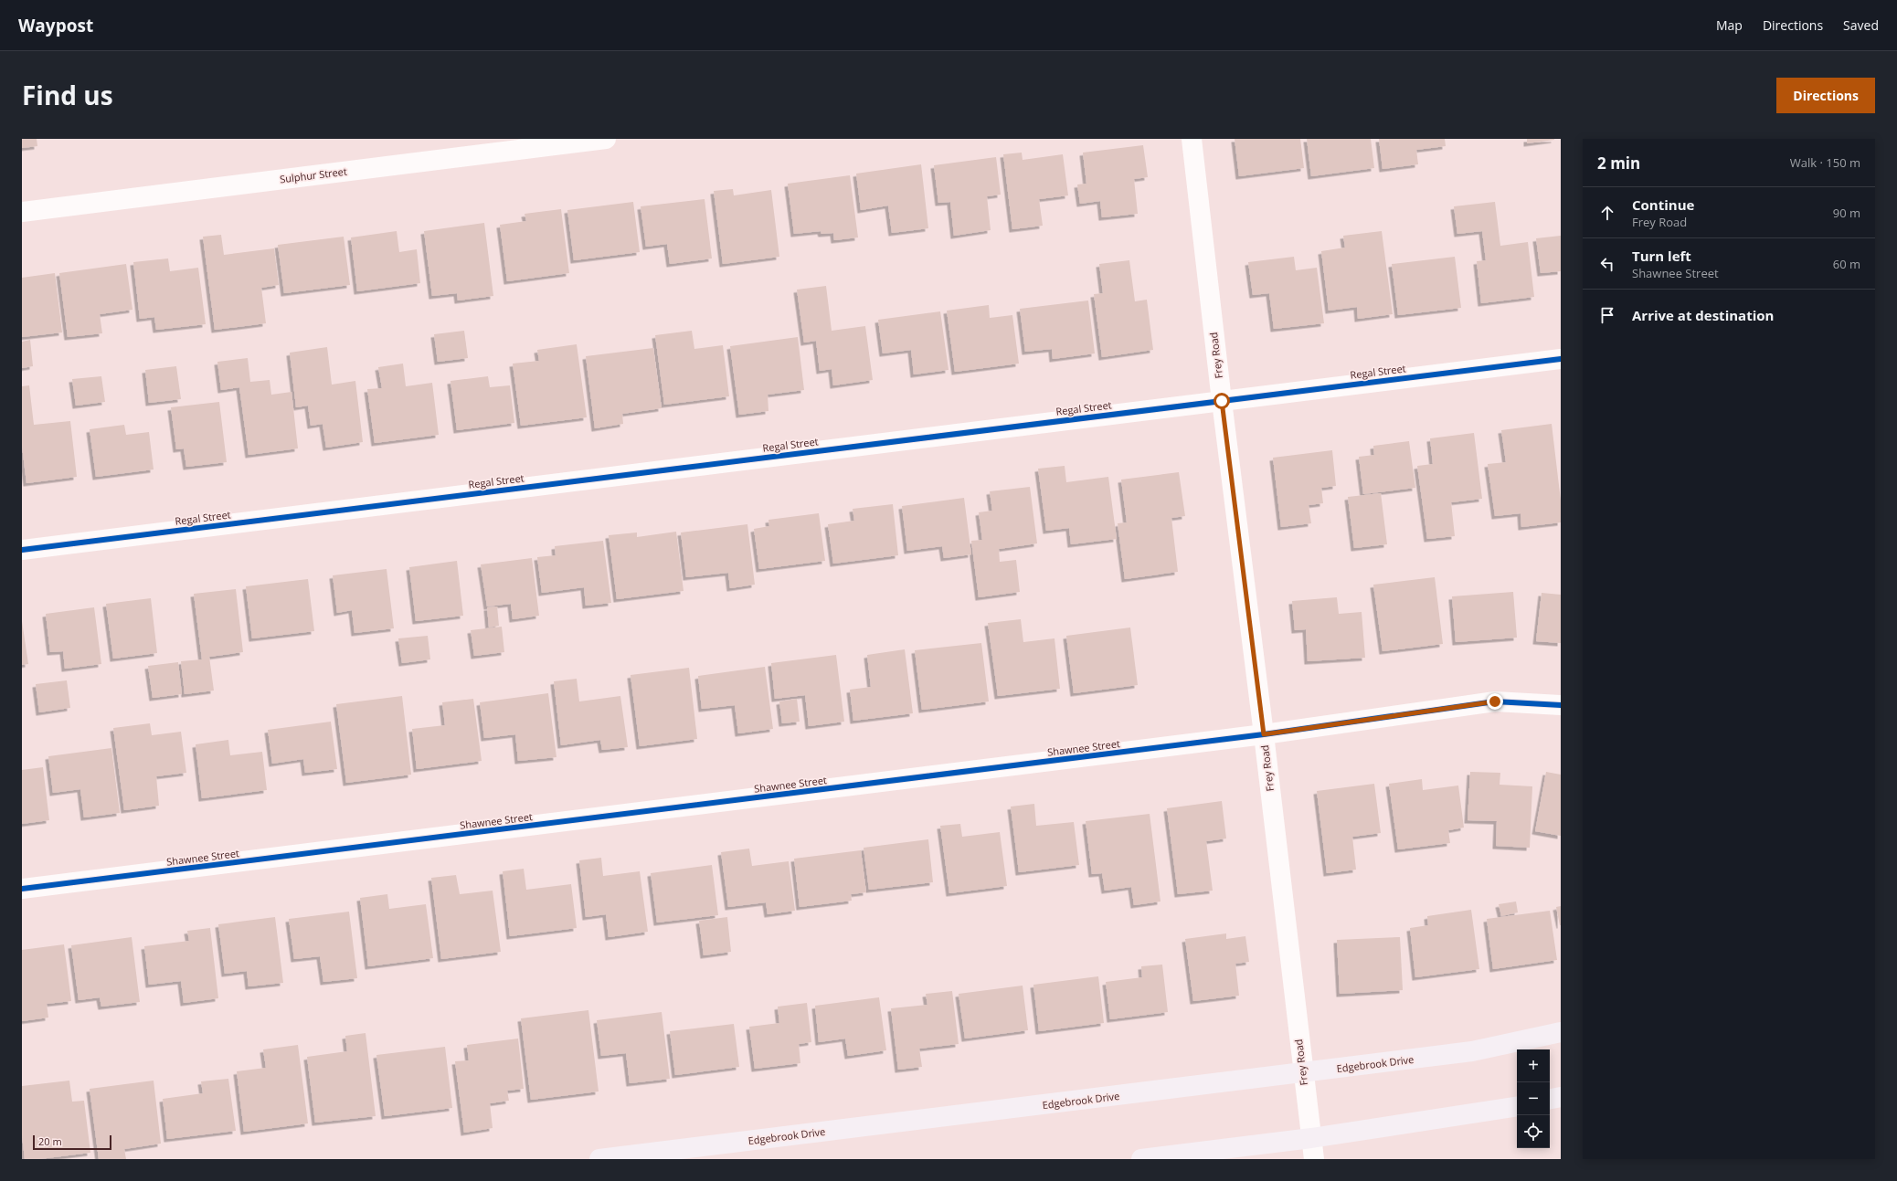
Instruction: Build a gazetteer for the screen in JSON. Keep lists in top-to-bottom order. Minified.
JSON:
{"streets":{"main road":["Edgebrook Drive"],"street":["Sulphur Street","Frey Road","Regal Street","Shawnee Street"]},"crossings":[["Frey Road","Regal Street"],["Frey Road","Shawnee Street"],["Frey Road","Edgebrook Drive"]],"scale_bar":"20 m","page":{"header":"Waypost","nav":["Map","Directions","Saved"],"title":"Find us","buttons":"Directions","heading":["2 min","Walk · 150 m"],"list":[["Continue","Frey Road","90 m"],["Turn left","Shawnee Street","60 m"],"Arrive at destination"],"map_buttons":["+","−"],"scale":"20 m"}}
